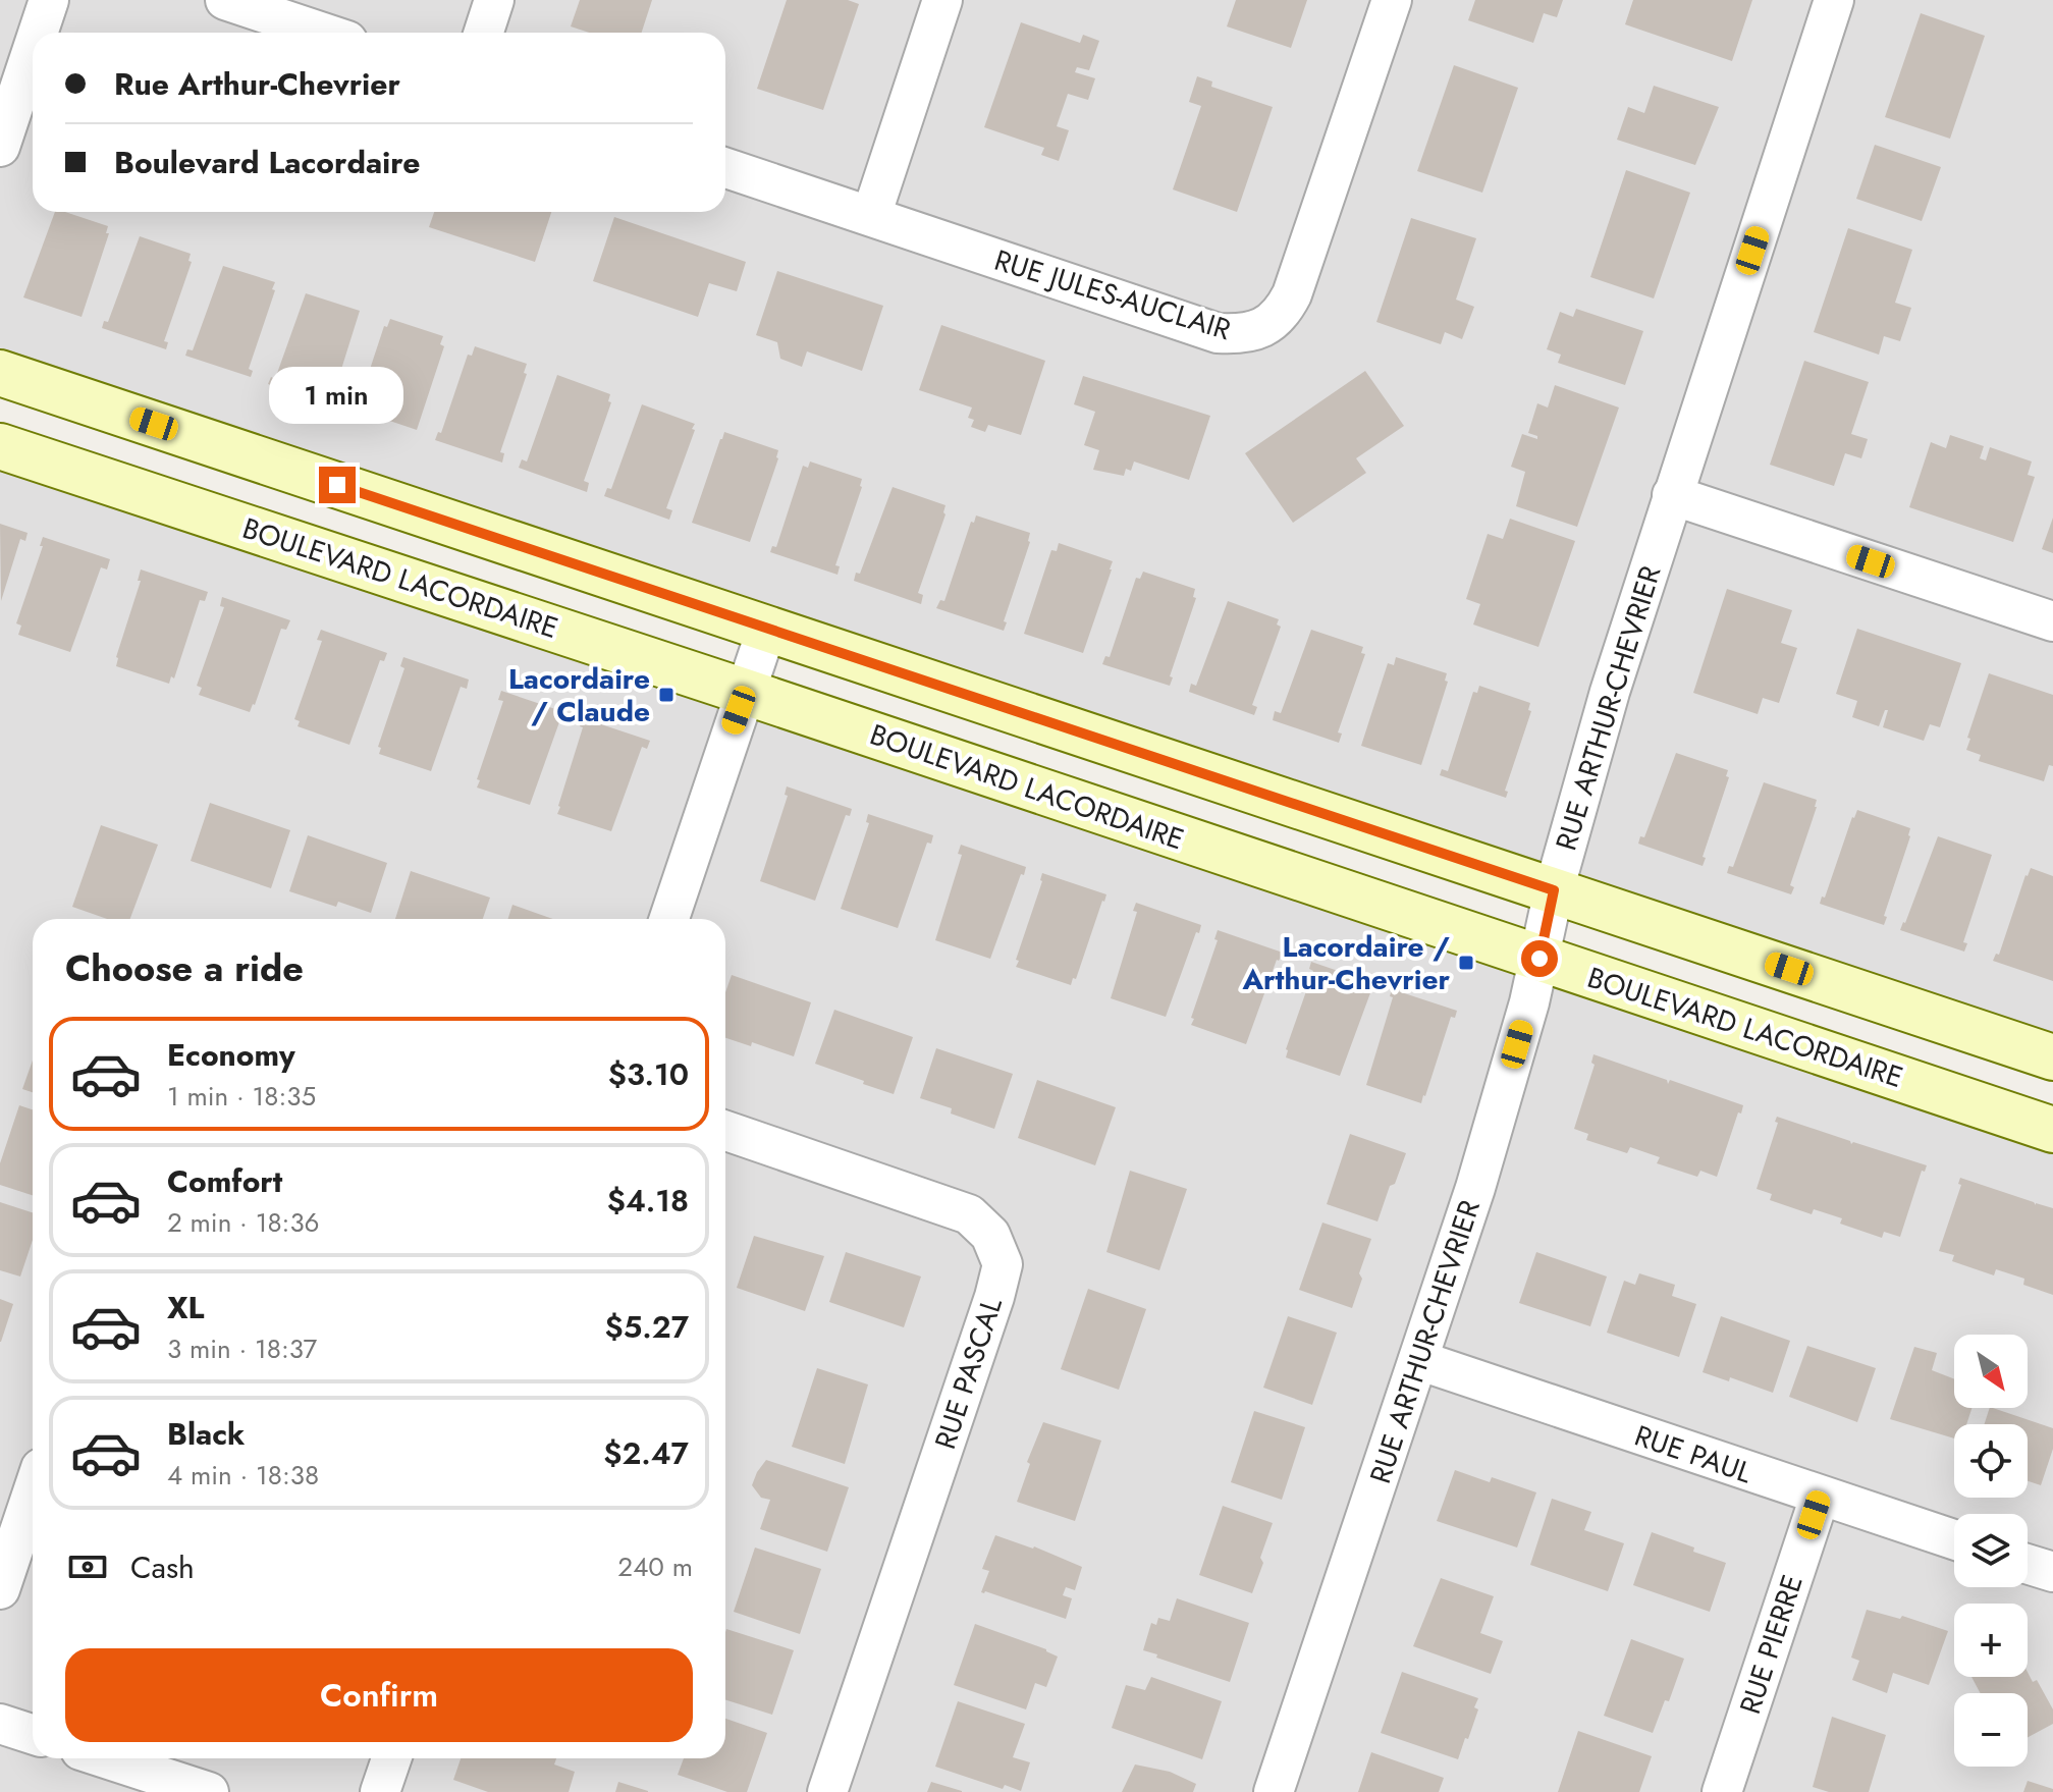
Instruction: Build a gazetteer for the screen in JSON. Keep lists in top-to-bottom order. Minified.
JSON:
{"streets":{"main road":["BOULEVARD LACORDAIRE"],"street":["RUE JULES-AUCLAIR","RUE ARTHUR-CHEVRIER","RUE PASCAL","RUE PAUL","RUE PIERRE"]},"crossings":[["BOULEVARD LACORDAIRE","RUE ARTHUR-CHEVRIER"],["RUE ARTHUR-CHEVRIER","RUE PAUL"],["RUE PAUL","RUE PIERRE"]],"places":{"transit":["Lacordaire / Claude","Lacordaire / Arthur-Chevrier"]},"north":"bottom right","page":{"banner":["Rue Arthur-Chevrier","Boulevard Lacordaire"],"bubble":"1 min","heading":"Choose a ride","list":[{"name":"Economy","note":"1 min · 18:35","value":"$3.10"},{"name":"Comfort","note":"2 min · 18:36","value":"$4.18"},{"name":"XL","note":"3 min · 18:37","value":"$5.27"},{"name":"Black","note":"4 min · 18:38","value":"$2.47"}],"map_buttons":["+","−"],"pay":["Cash","240 m"],"buttons":"Confirm"}}
